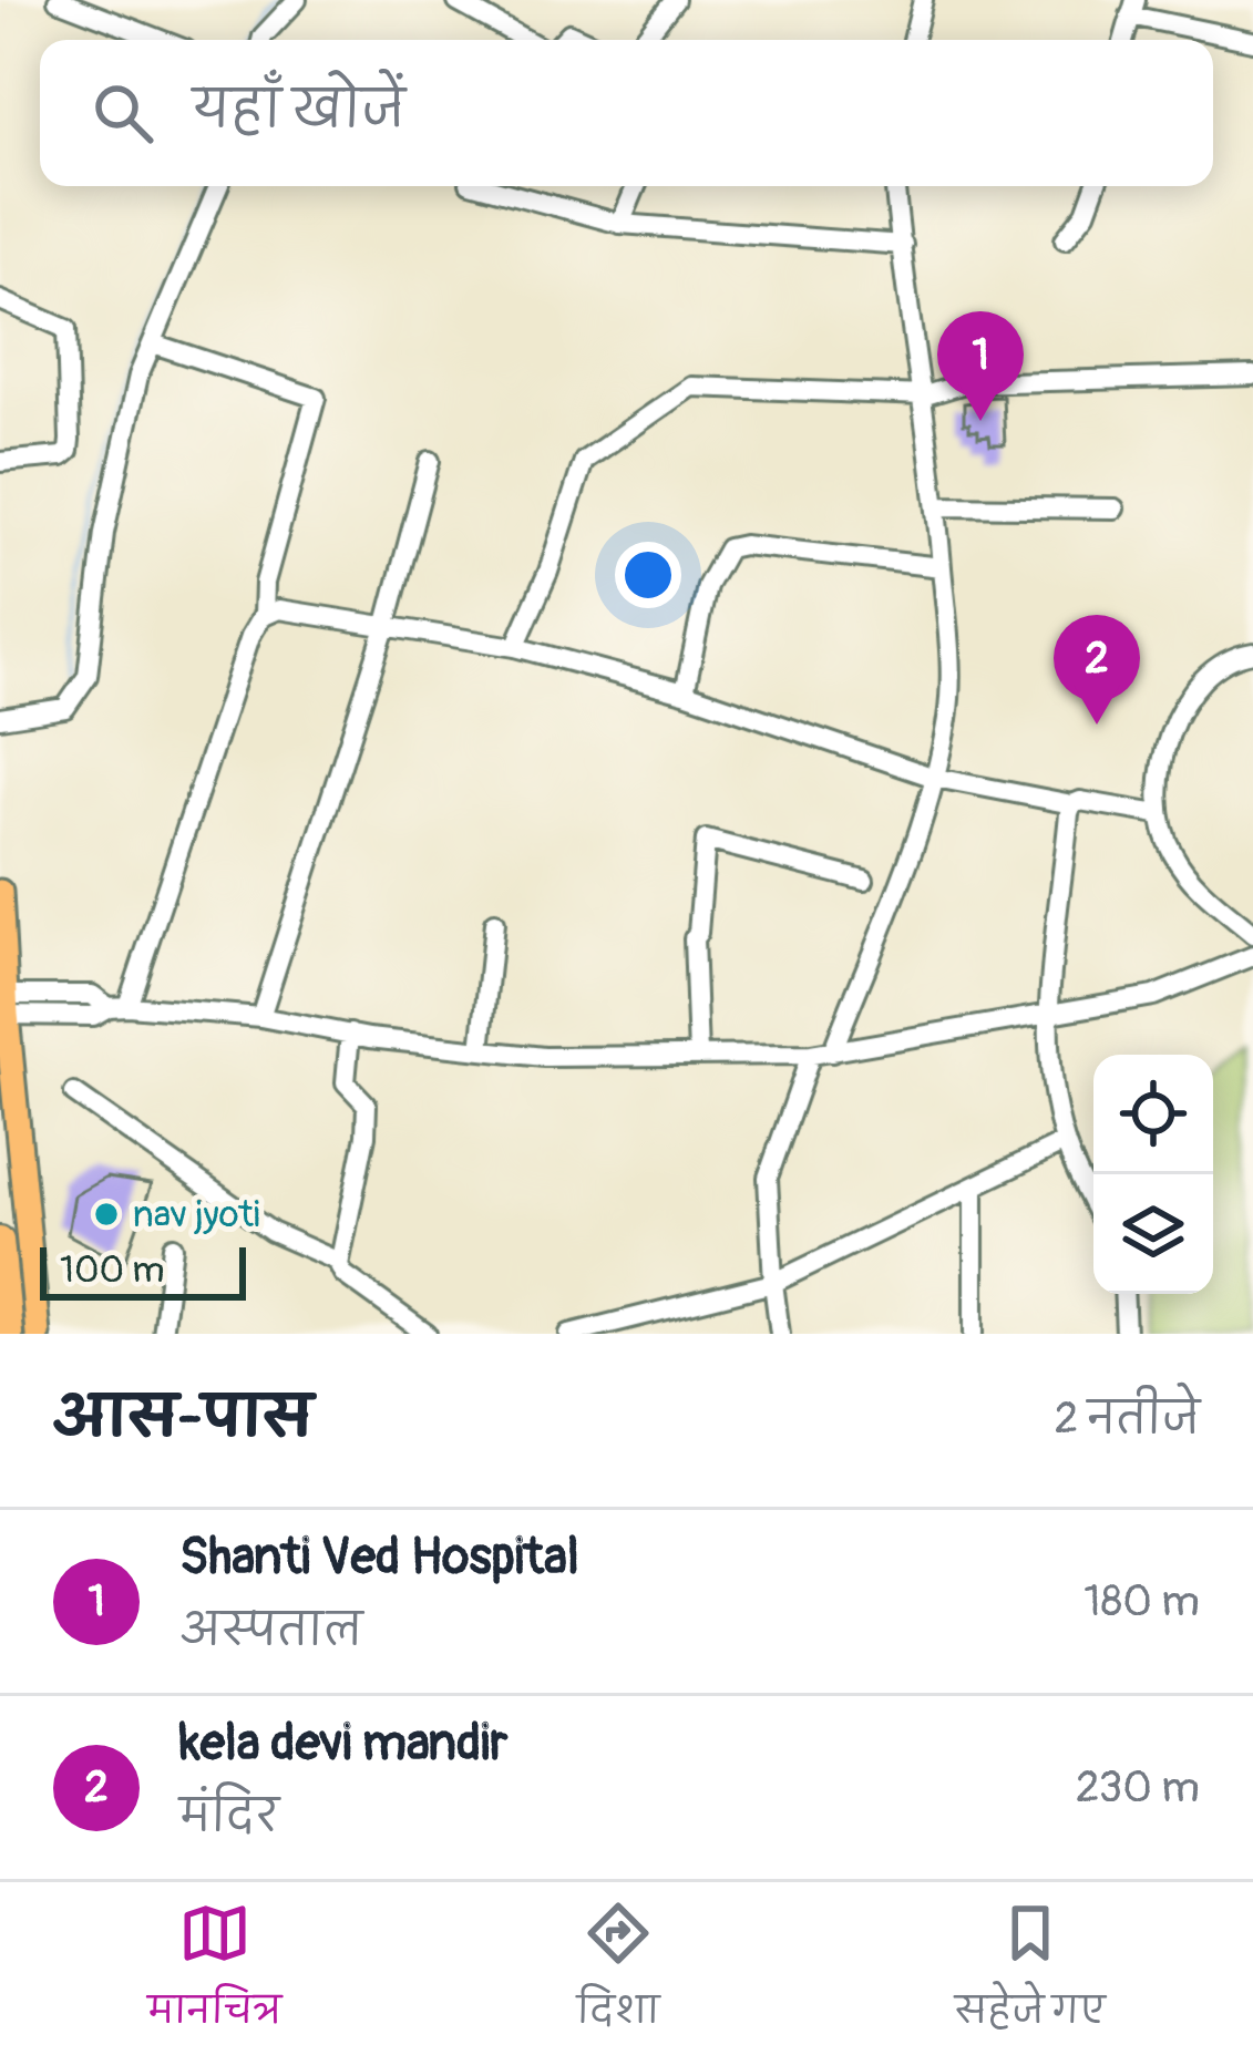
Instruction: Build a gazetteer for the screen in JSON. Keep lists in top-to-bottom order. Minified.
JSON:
{"places":["nav jyoti"],"scale_bar":"100 m","page":{"search":"यहाँ खोजें","pins":["1","2"],"scale":"100 m","heading":["आस-पास","2 नतीजे"],"list":[{"mark":"1","name":"Shanti Ved Hospital","note":"अस्पताल","value":"180 m"},{"mark":"2","name":"kela devi mandir","note":"मंदिर","value":"230 m"}],"nav":["मानचित्र","दिशा","सहेजे गए"]}}
